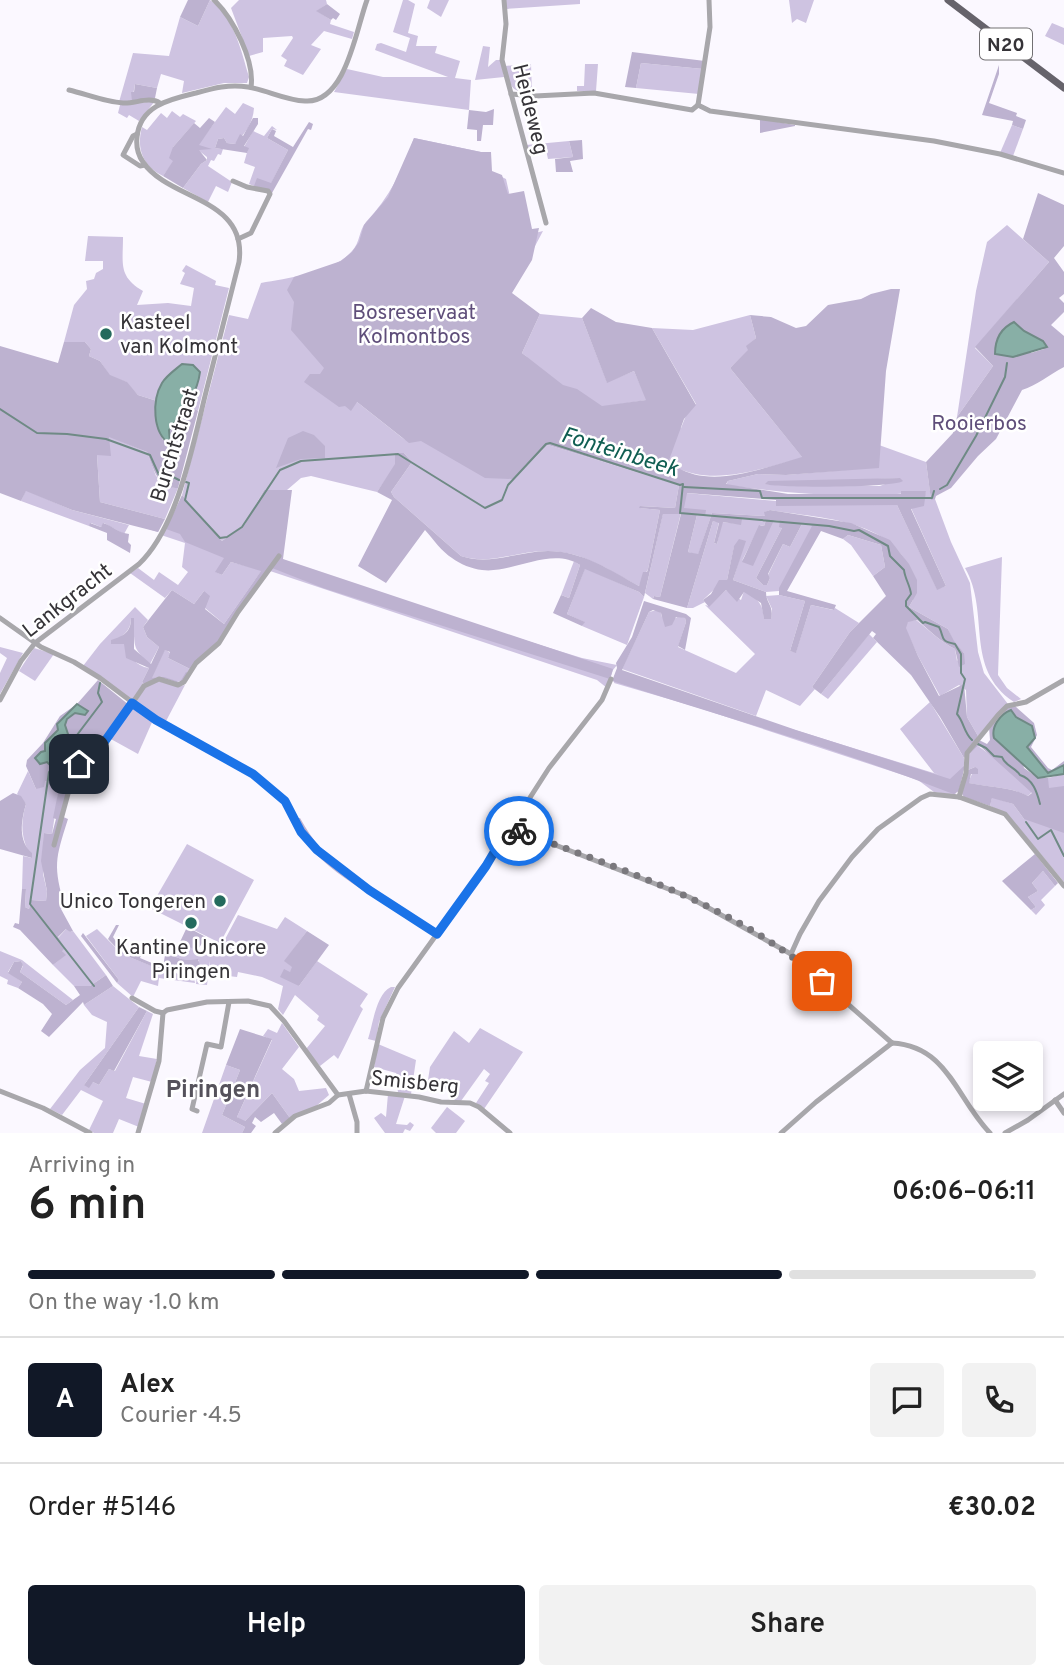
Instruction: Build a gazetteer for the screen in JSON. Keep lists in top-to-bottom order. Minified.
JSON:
{"streets":{"main road":["N20"],"street":["Heideweg","Burchtstraat","Lankgracht","Smisberg"]},"crossings":[["Burchtstraat","Lankgracht"]],"districts":["Piringen"],"water":["Fonteinbeek"],"parks":["Bosreservaat Kolmontbos","Rooierbos"],"places":["Kasteel van Kolmont","Unico Tongeren","Kantine Unicore Piringen"],"page":{"heading":["6 min","Arriving in","06:06–06:11"],"panel":["Alex","Courier · 4.5","Order #5146","€30.02"],"bar":"On the way · 1.0 km","round":"A","buttons":["Help","Share"]}}
